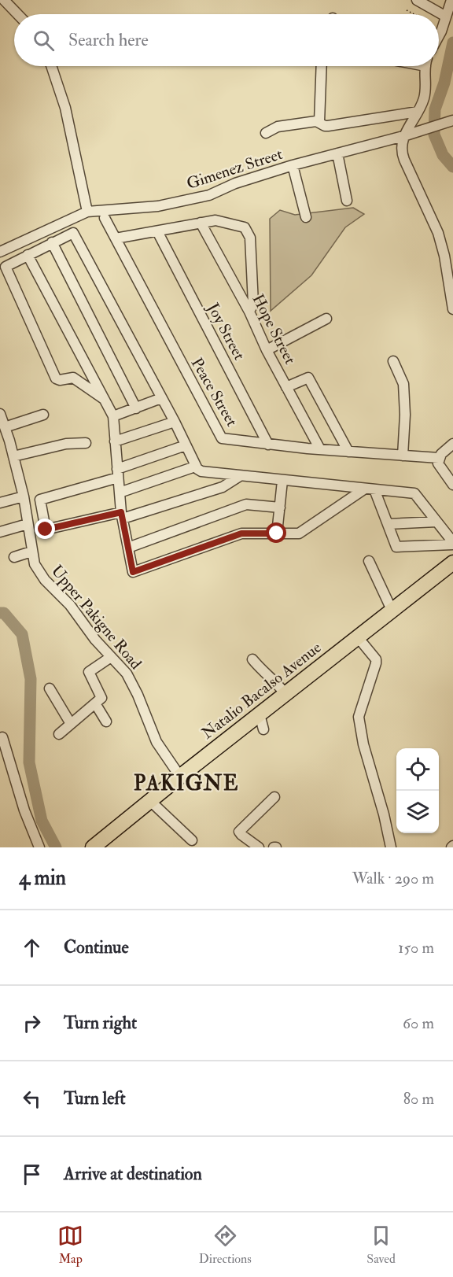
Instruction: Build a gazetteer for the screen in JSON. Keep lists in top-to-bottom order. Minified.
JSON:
{"streets":{"highway":["Natalio Bacalso Avenue"],"street":["Gimenez Street","Hope Street","Joy Street","Peace Street","Upper Pakigne Road"]},"crossings":[["Hope Street","Peace Street"],["Joy Street","Peace Street"],["Upper Pakigne Road","Natalio Bacalso Avenue"]],"districts":["PAKIGNE"],"page":{"search":"Search here","heading":["4 min","Walk · 290 m"],"list":[["Continue","150 m"],["Turn right","60 m"],["Turn left","80 m"],"Arrive at destination"],"nav":["Map","Directions","Saved"]}}
